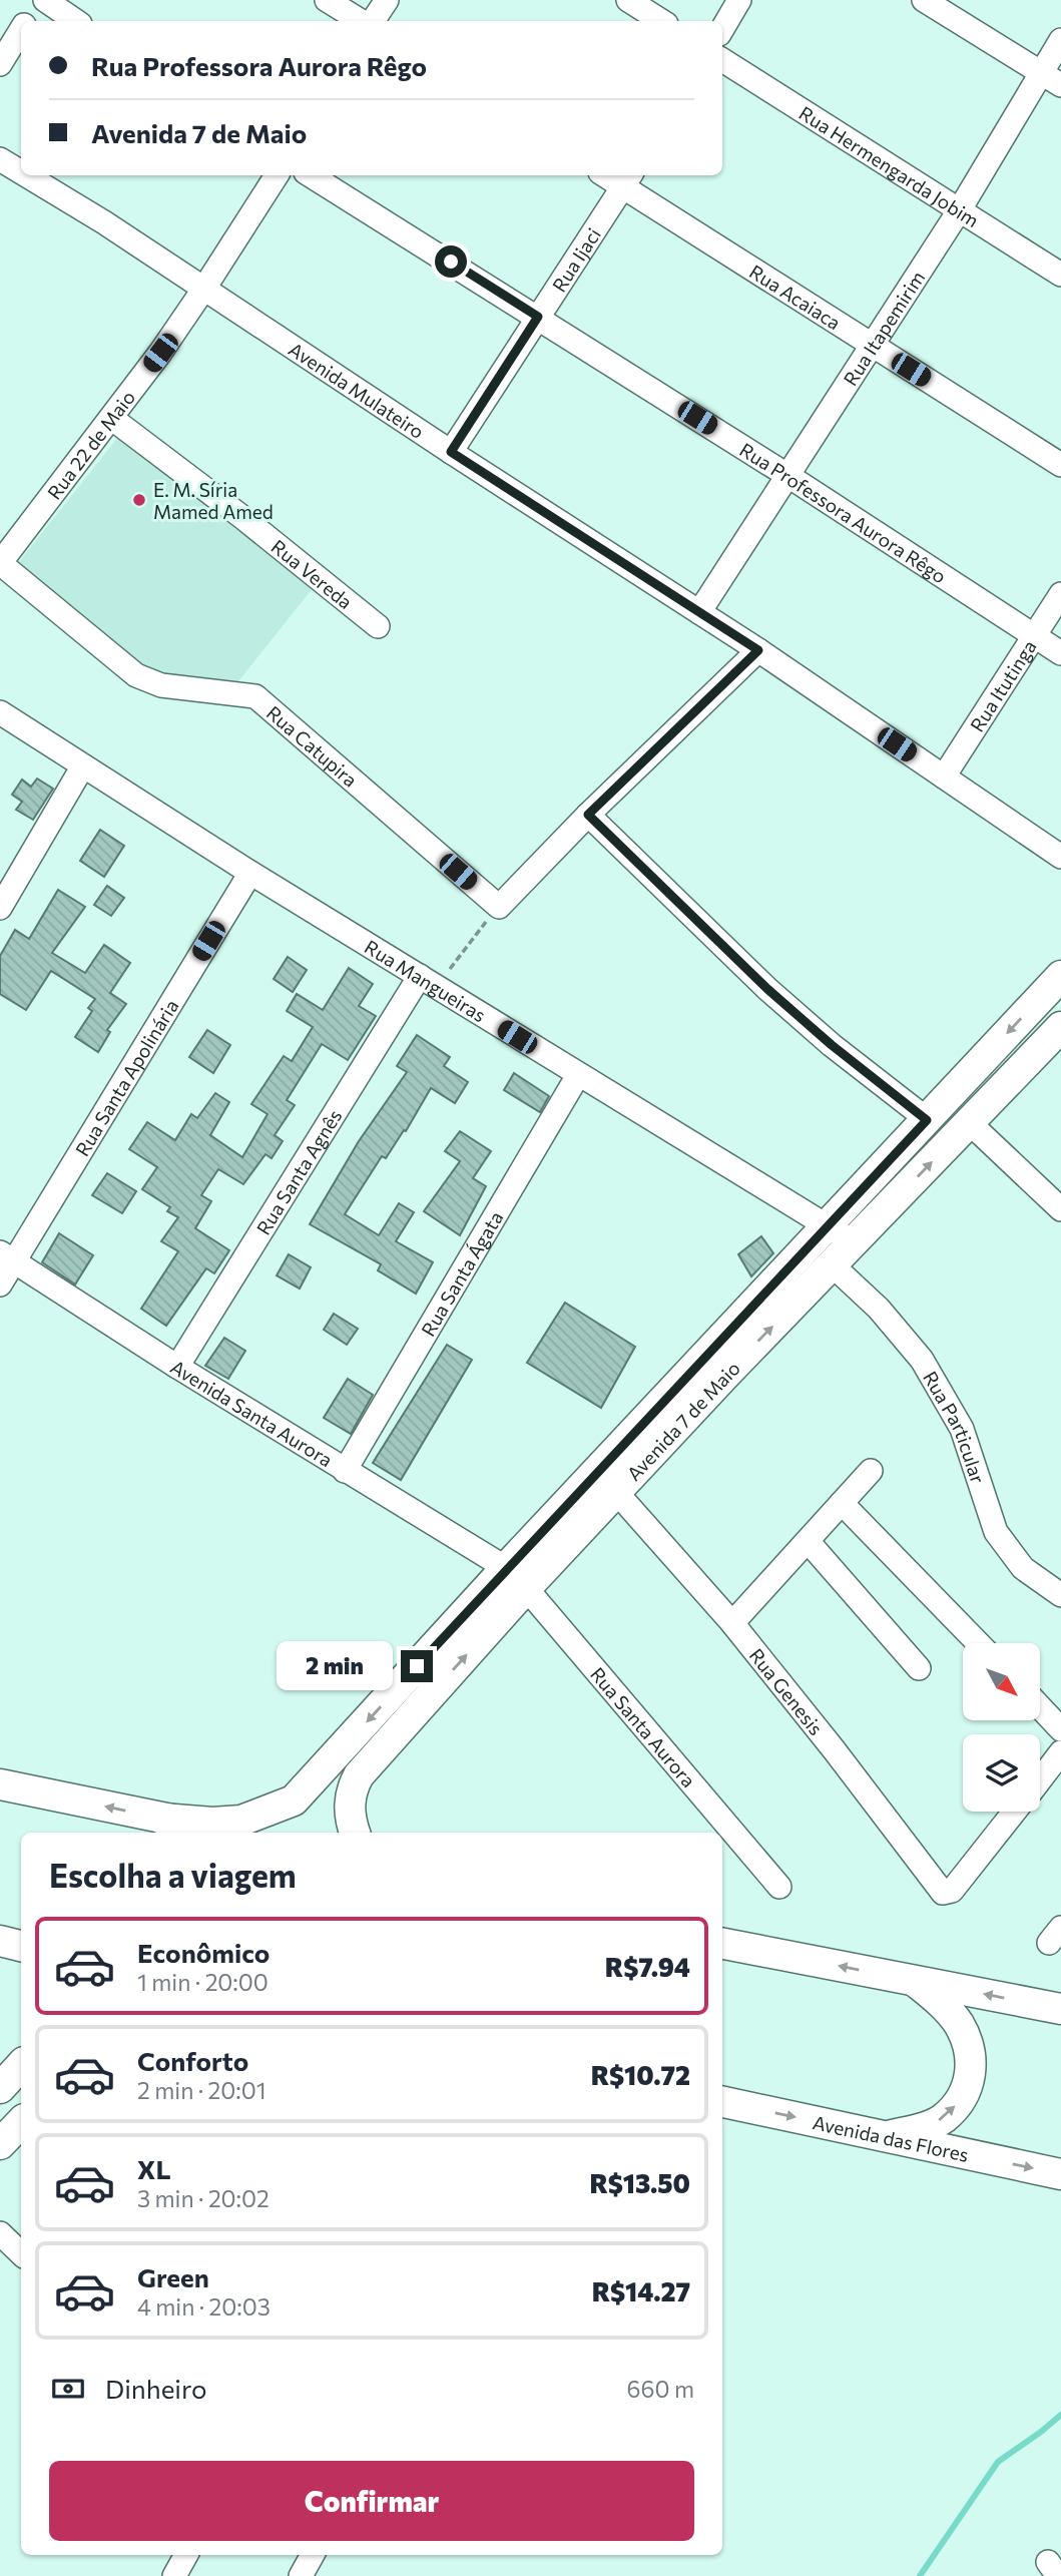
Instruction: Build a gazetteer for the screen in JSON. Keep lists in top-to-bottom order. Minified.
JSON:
{"streets":{"main road":["Avenida 7 de Maio","Avenida das Flores"],"street":["Rua Hermengarda Jobim","Rua Ijaci","Rua Acaiaca","Rua Itapemirim","Avenida Mulateiro","Rua 22 de Maio","Rua Professora Aurora Rêgo","Rua Vereda","Rua Itutinga","Rua Catupira","Rua Mangueiras","Rua Santa Apolinária","Rua Santa Agnês","Rua Santa Ágata","Avenida Santa Aurora","Rua Particular","Rua Genesis","Rua Santa Aurora"]},"crossings":[["Rua Hermengarda Jobim","Rua Itapemirim"],["Rua Ijaci","Rua Acaiaca"],["Rua Ijaci","Avenida Mulateiro"],["Rua Ijaci","Rua Professora Aurora Rêgo"],["Rua Acaiaca","Rua Itapemirim"],["Rua Itapemirim","Avenida Mulateiro"],["Rua Itapemirim","Rua Professora Aurora Rêgo"],["Avenida Mulateiro","Rua 22 de Maio"],["Avenida Mulateiro","Rua Itutinga"],["Rua 22 de Maio","Rua Vereda"],["Rua 22 de Maio","Rua Catupira"],["Rua Professora Aurora Rêgo","Rua Itutinga"],["Rua Mangueiras","Rua Santa Apolinária"],["Rua Mangueiras","Rua Santa Agnês"],["Rua Mangueiras","Rua Santa Ágata"],["Rua Mangueiras","Avenida 7 de Maio"],["Rua Santa Apolinária","Avenida Santa Aurora"],["Rua Santa Agnês","Avenida Santa Aurora"],["Rua Santa Ágata","Avenida Santa Aurora"],["Avenida Santa Aurora","Avenida 7 de Maio"],["Avenida Santa Aurora","Rua Santa Aurora"],["Avenida 7 de Maio","Rua Particular"],["Avenida 7 de Maio","Rua Genesis"],["Avenida 7 de Maio","Rua Santa Aurora"]],"places":["E. M. Síria Mamed Amed"],"north":"bottom right","page":{"banner":["Rua Professora Aurora Rêgo","Avenida 7 de Maio"],"bubble":"2 min","heading":"Escolha a viagem","list":[{"name":"Econômico","note":"1 min · 20:00","value":"R$7.94"},{"name":"Conforto","note":"2 min · 20:01","value":"R$10.72"},{"name":"XL","note":"3 min · 20:02","value":"R$13.50"},{"name":"Green","note":"4 min · 20:03","value":"R$14.27"}],"pay":["Dinheiro","660 m"],"buttons":"Confirmar"}}
